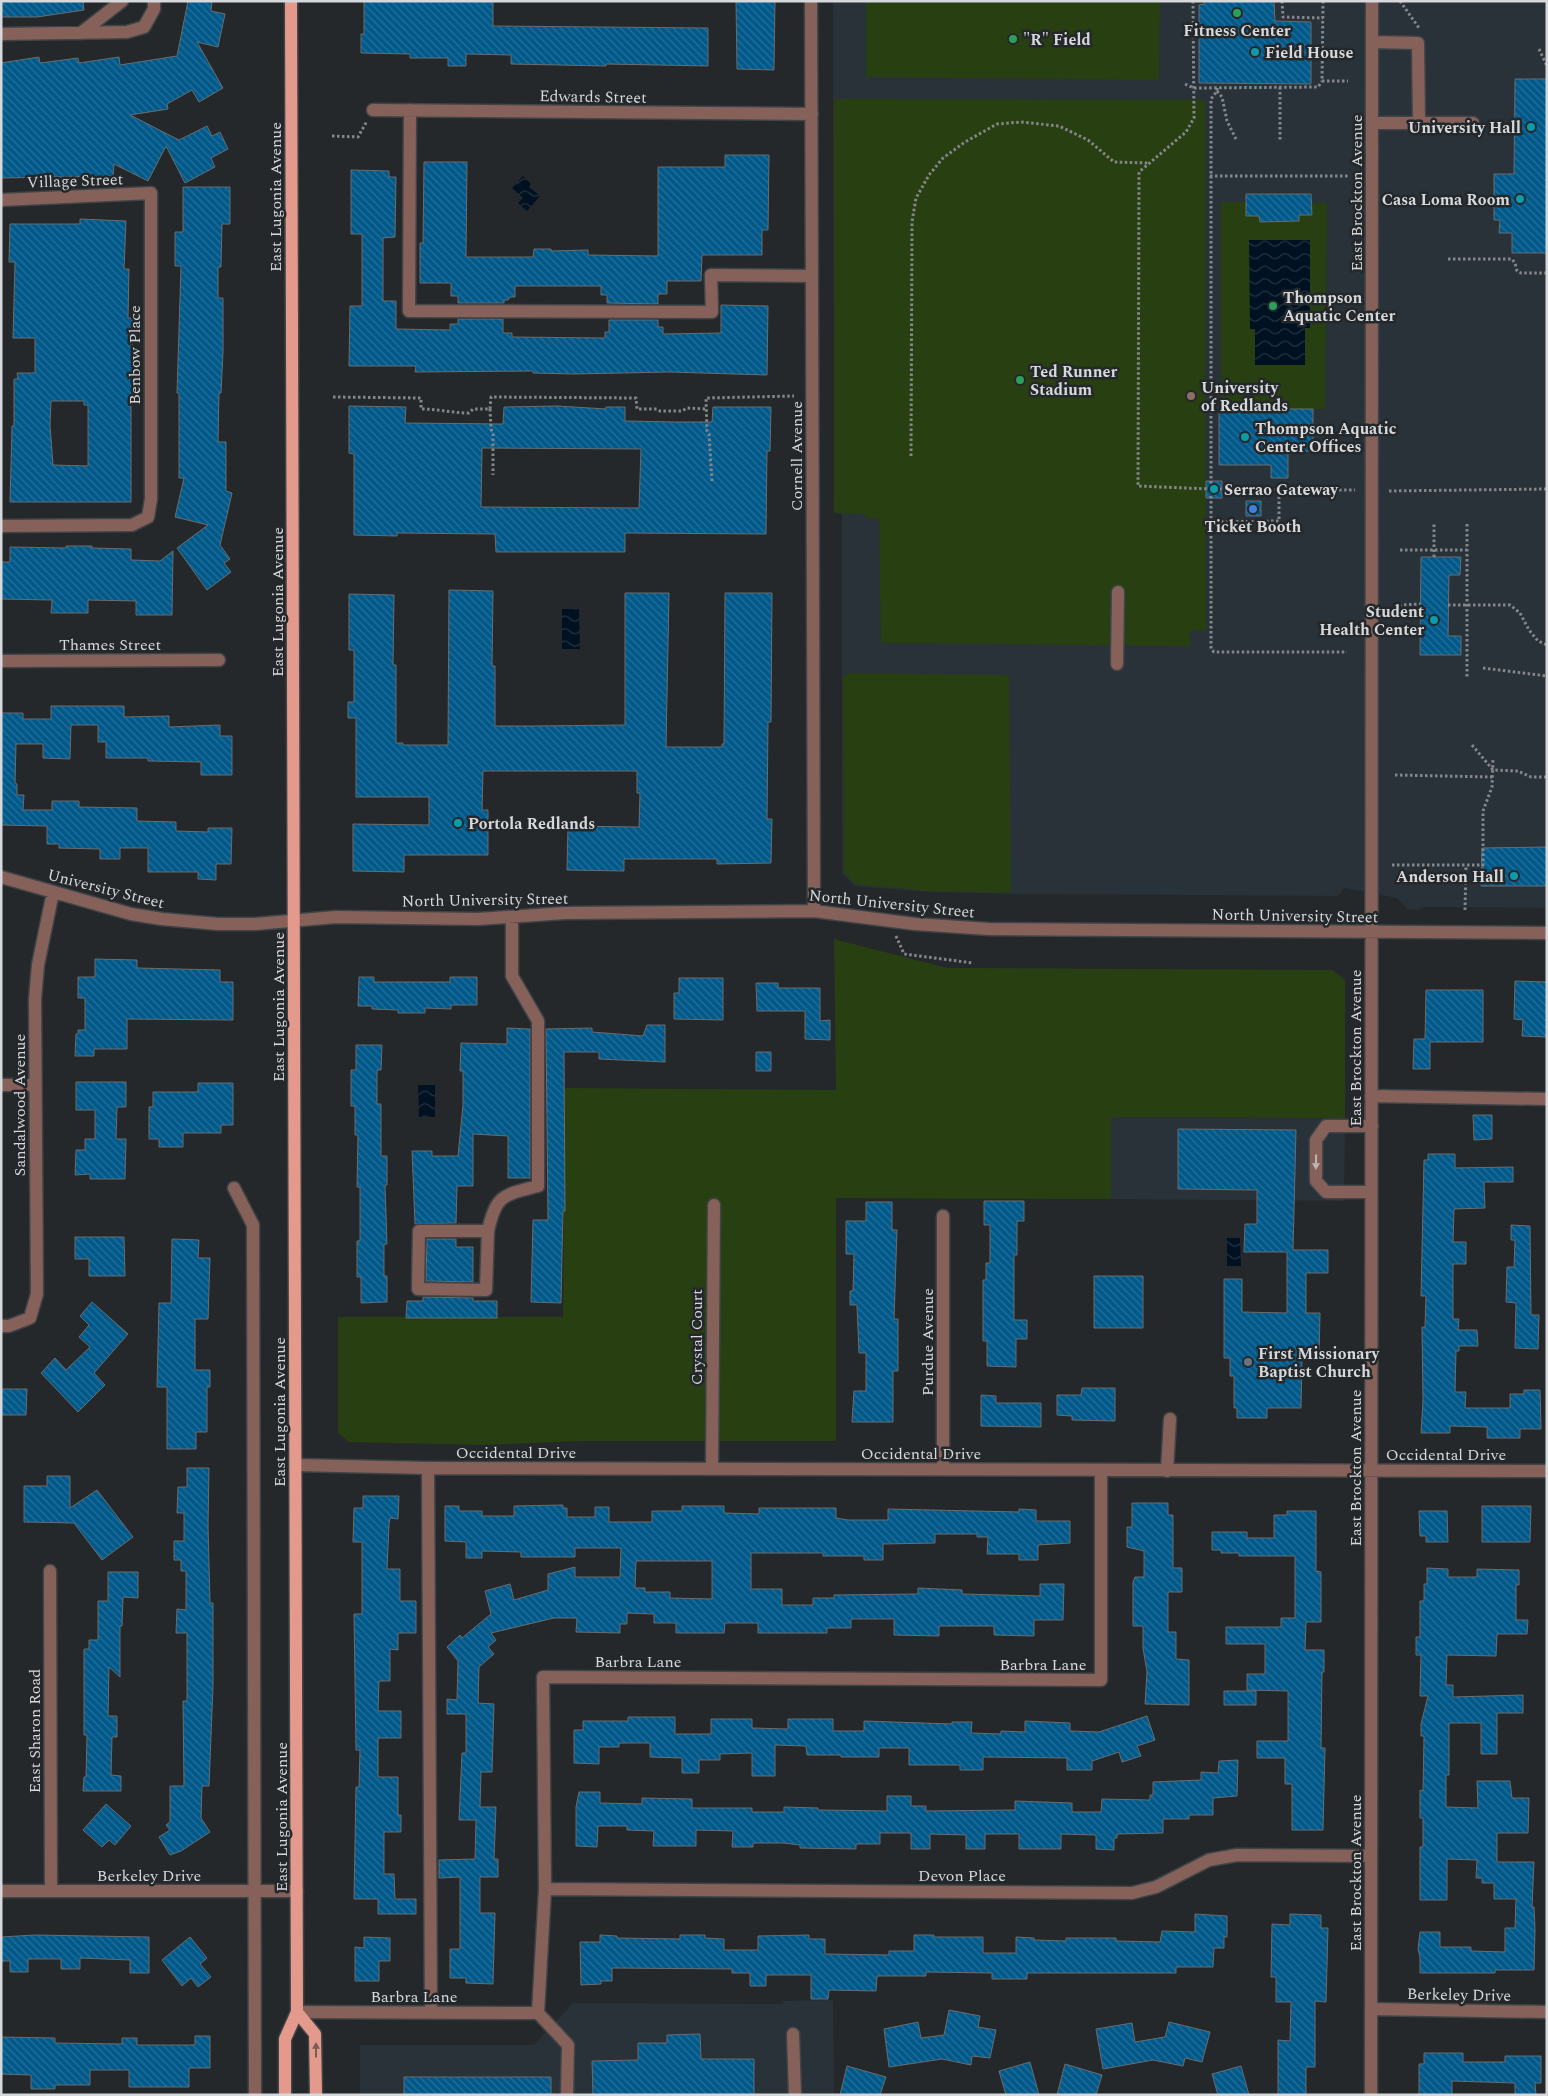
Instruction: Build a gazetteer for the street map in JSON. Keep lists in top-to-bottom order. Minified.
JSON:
{"streets":{"main road":["East Lugonia Avenue"],"street":["Edwards Street","Village Street","East Brockton Avenue","Benbow Place","Cornell Avenue","Thames Street","University Street","North University Street","Sandalwood Avenue","Crystal Court","Purdue Avenue","Occidental Drive","Barbra Lane","East Sharon Road","Berkeley Drive","Devon Place"]},"crossings":[["Edwards Street","Cornell Avenue"],["Village Street","Benbow Place"],["East Brockton Avenue","North University Street"],["East Brockton Avenue","Occidental Drive"],["East Brockton Avenue","Berkeley Drive"],["East Brockton Avenue","Devon Place"],["East Lugonia Avenue","University Street"],["East Lugonia Avenue","North University Street"],["East Lugonia Avenue","Occidental Drive"],["East Lugonia Avenue","Barbra Lane"],["East Lugonia Avenue","Berkeley Drive"],["Cornell Avenue","North University Street"],["University Street","North University Street"],["University Street","Sandalwood Avenue"],["Crystal Court","Occidental Drive"],["Purdue Avenue","Occidental Drive"],["Occidental Drive","Barbra Lane"],["Barbra Lane","Devon Place"],["East Sharon Road","Berkeley Drive"]],"places":["Fitness Center","\"R\" Field","Field House","University Hall","Casa Loma Room","Thompson Aquatic Center","Ted Runner Stadium","University of Redlands","Thompson Aquatic Center Offices","Serrao Gateway","Ticket Booth","Student Health Center","Portola Redlands","Anderson Hall","First Missionary Baptist Church"]}
